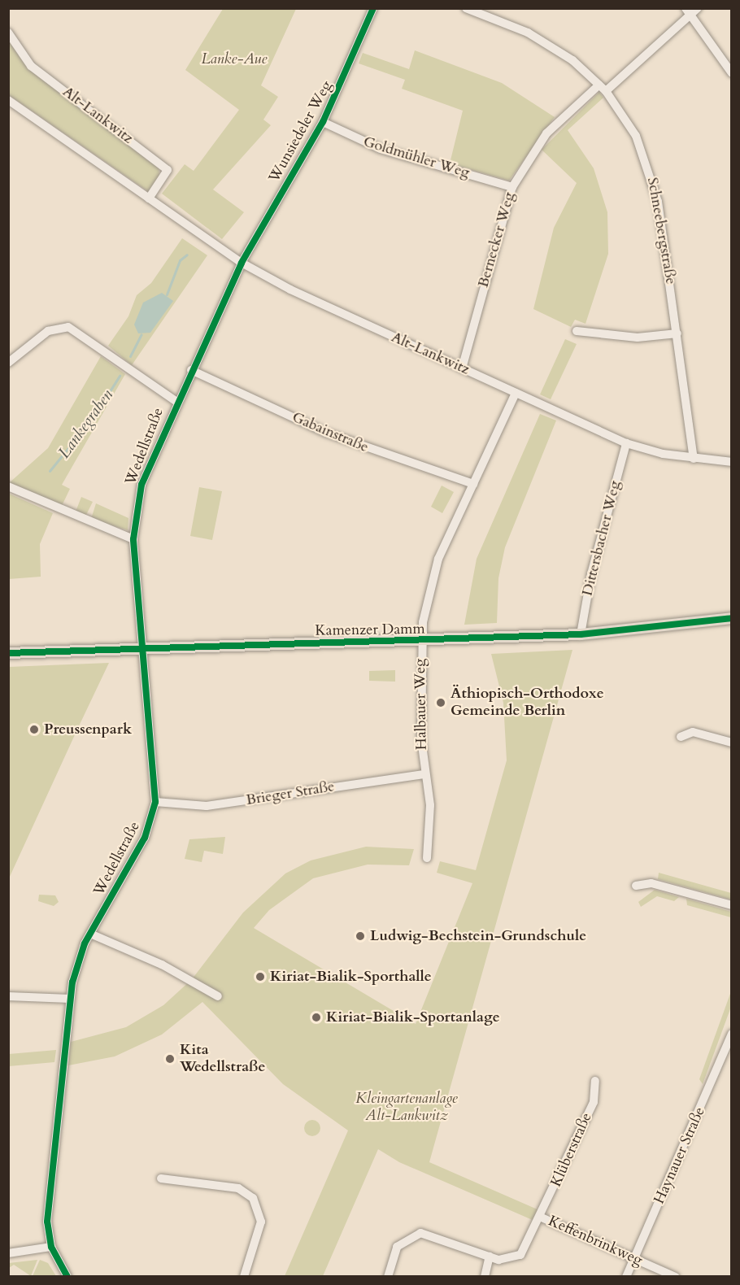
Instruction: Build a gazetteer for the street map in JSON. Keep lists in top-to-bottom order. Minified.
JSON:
{"streets":{"main road":["Kamenzer Damm"],"street":["Alt-Lankwitz","Wunsiedeler Weg","Goldmühler Weg","Schneebergstraße","Bernecker Weg","Gabainstraße","Wedellstraße","Dittersbacher Weg","Halbauer Weg","Brieger Straße","Klüberstraße","Haynauer Straße","Keffenbrinkweg"]},"crossings":[["Alt-Lankwitz","Wunsiedeler Weg"],["Alt-Lankwitz","Schneebergstraße"],["Alt-Lankwitz","Bernecker Weg"],["Alt-Lankwitz","Wedellstraße"],["Alt-Lankwitz","Dittersbacher Weg"],["Alt-Lankwitz","Halbauer Weg"],["Wunsiedeler Weg","Goldmühler Weg"],["Wunsiedeler Weg","Wedellstraße"],["Goldmühler Weg","Bernecker Weg"],["Schneebergstraße","Bernecker Weg"],["Gabainstraße","Wedellstraße"],["Gabainstraße","Halbauer Weg"],["Wedellstraße","Kamenzer Damm"],["Wedellstraße","Brieger Straße"],["Dittersbacher Weg","Kamenzer Damm"],["Kamenzer Damm","Halbauer Weg"],["Halbauer Weg","Brieger Straße"],["Klüberstraße","Keffenbrinkweg"],["Haynauer Straße","Keffenbrinkweg"]],"water":["Lankegraben"],"parks":["Lanke-Aue","Kleingartenanlage Alt-Lankwitz"],"places":["Äthiopisch-Orthodoxe Gemeinde Berlin","Preussenpark","Ludwig-Bechstein-Grundschule","Kiriat-Bialik-Sporthalle","Kiriat-Bialik-Sportanlage","Kita Wedellstraße"]}
